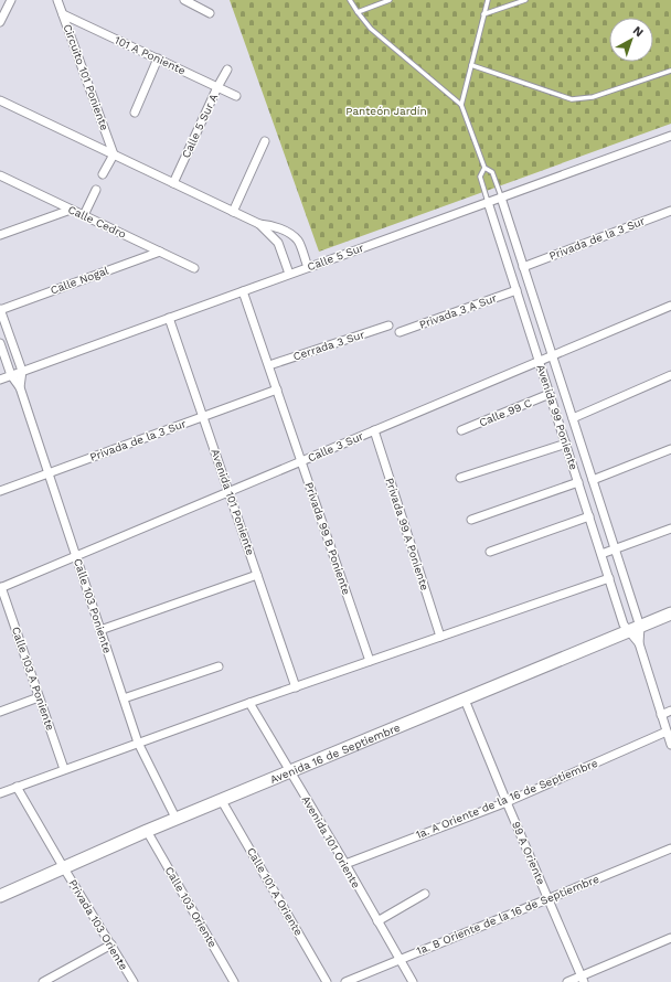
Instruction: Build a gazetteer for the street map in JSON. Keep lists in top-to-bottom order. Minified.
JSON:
{"streets":{"main road":["Avenida 16 de Septiembre"],"street":["101 A Poniente","Circuito 101 Poniente","Calle 5 Sur A","Calle Cedro","Privada de la 3 Sur","Calle 5 Sur","Calle Nogal","Privada 3 A Sur","Cerrada 3 Sur","Calle 99 C","Avenida 99 Poniente","Calle 3 Sur","Avenida 101 Poniente","Privada 99 A Poniente","Privada 99 B Poniente","Calle 103 Poniente","Calle 103 A Poniente","1a. A Oriente de la 16 de Septiembre","Avenida 101 Oriente","99 A Oriente","Calle 101 A Oriente","Calle 103 Oriente","1a. B Oriente de la 16 de Septiembre","Privada 103 Oriente"]},"crossings":[["101 A Poniente","Circuito 101 Poniente"],["101 A Poniente","Calle 5 Sur A"],["Circuito 101 Poniente","Calle 5 Sur A"],["Circuito 101 Poniente","Calle 5 Sur"],["Calle Cedro","Calle Nogal"],["Privada de la 3 Sur","Avenida 99 Poniente"],["Privada de la 3 Sur","Avenida 101 Poniente"],["Privada de la 3 Sur","Privada 99 B Poniente"],["Privada de la 3 Sur","Calle 103 Poniente"],["Calle 5 Sur","Avenida 99 Poniente"],["Calle 5 Sur","Avenida 101 Poniente"],["Calle 5 Sur","Privada 99 B Poniente"],["Calle 5 Sur","Calle 103 Poniente"],["Privada 3 A Sur","Avenida 99 Poniente"],["Cerrada 3 Sur","Privada 99 B Poniente"],["Calle 99 C","Avenida 99 Poniente"],["Avenida 99 Poniente","Calle 3 Sur"],["Avenida 99 Poniente","Avenida 16 de Septiembre"],["Calle 3 Sur","Avenida 101 Poniente"],["Calle 3 Sur","Privada 99 A Poniente"],["Calle 3 Sur","Privada 99 B Poniente"],["Calle 3 Sur","Calle 103 Poniente"],["Calle 3 Sur","Calle 103 A Poniente"],["Calle 103 Poniente","Avenida 16 de Septiembre"],["Avenida 16 de Septiembre","Avenida 101 Oriente"],["Avenida 16 de Septiembre","99 A Oriente"],["Avenida 16 de Septiembre","Calle 101 A Oriente"],["Avenida 16 de Septiembre","Calle 103 Oriente"],["Avenida 16 de Septiembre","Privada 103 Oriente"],["1a. A Oriente de la 16 de Septiembre","Avenida 101 Oriente"],["1a. A Oriente de la 16 de Septiembre","99 A Oriente"],["Avenida 101 Oriente","1a. B Oriente de la 16 de Septiembre"],["99 A Oriente","1a. B Oriente de la 16 de Septiembre"]],"parks":["Panteón Jardín"],"north":"top right"}
